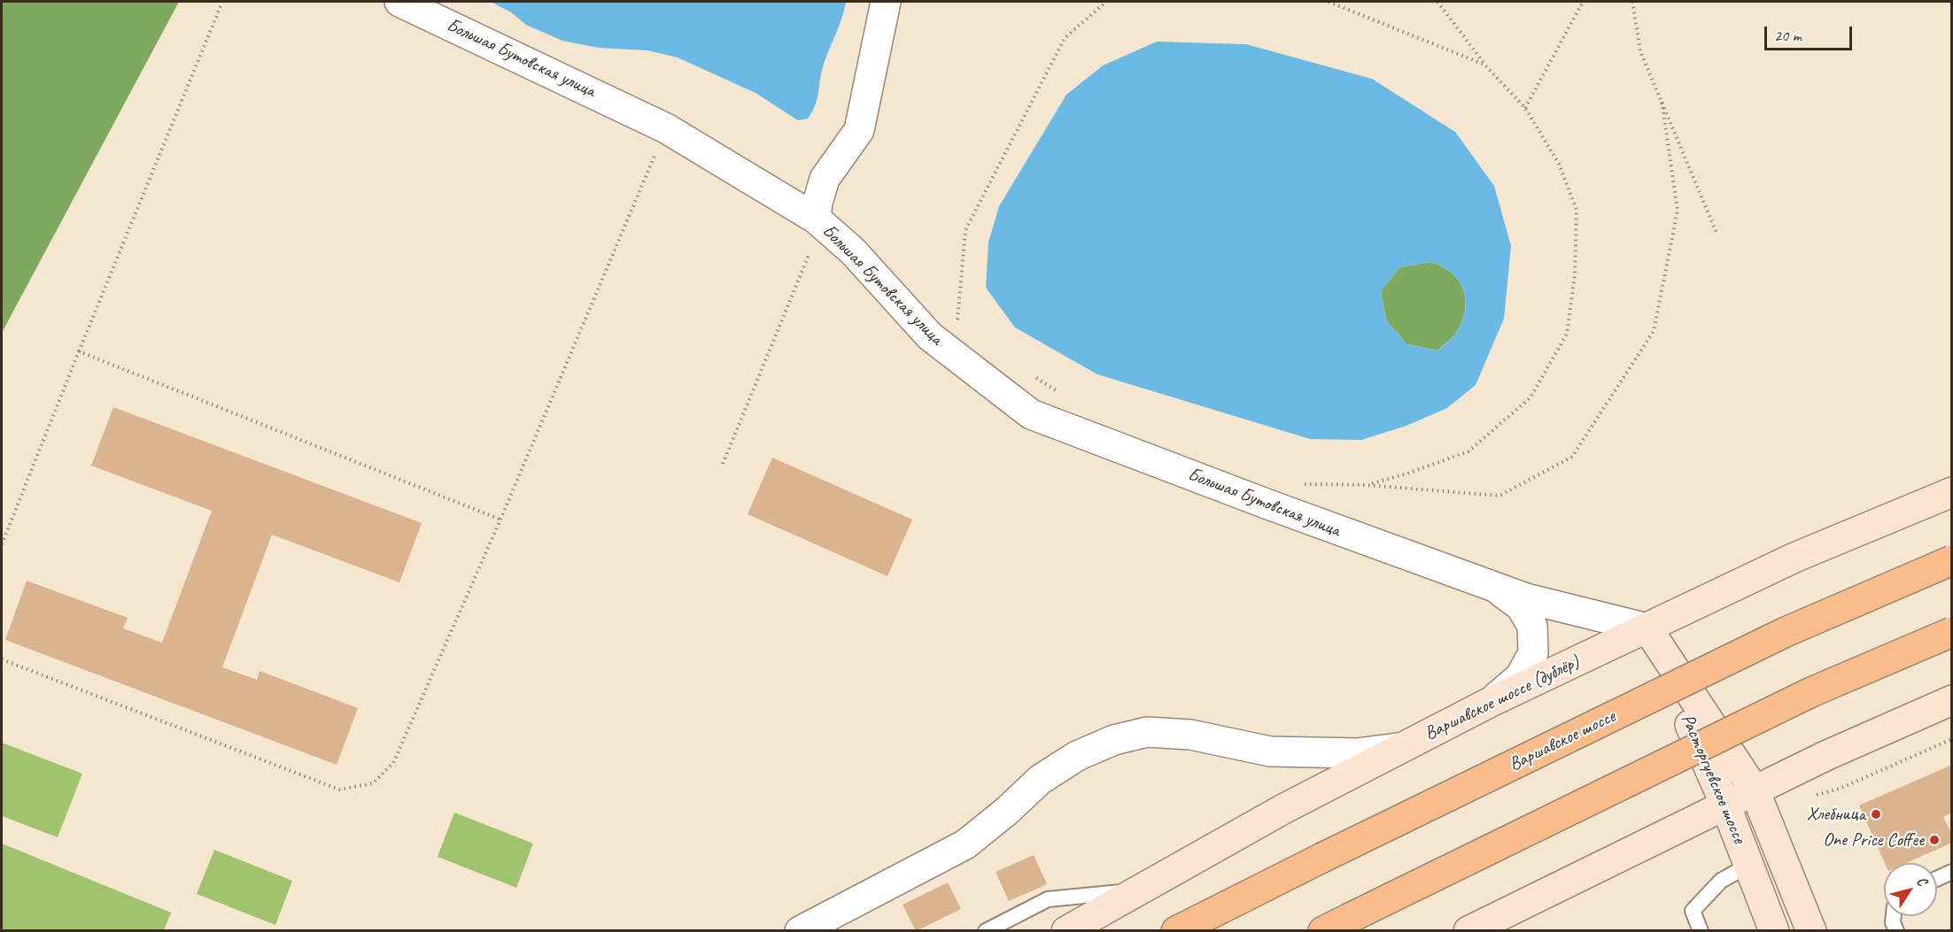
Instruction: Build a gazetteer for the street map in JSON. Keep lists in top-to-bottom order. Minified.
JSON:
{"streets":{"main road":["Варшавское шоссе (дублёр)","Варшавское шоссе","Расторгуевское шоссе"],"street":["Большая Бутовская улица"]},"crossings":[["Большая Бутовская улица","Варшавское шоссе (дублёр)"],["Большая Бутовская улица","Расторгуевское шоссе"],["Варшавское шоссе (дублёр)","Расторгуевское шоссе"]],"places":["Хлебница","One Price Coffee"],"scale_bar":"20 m","north":"top right"}
